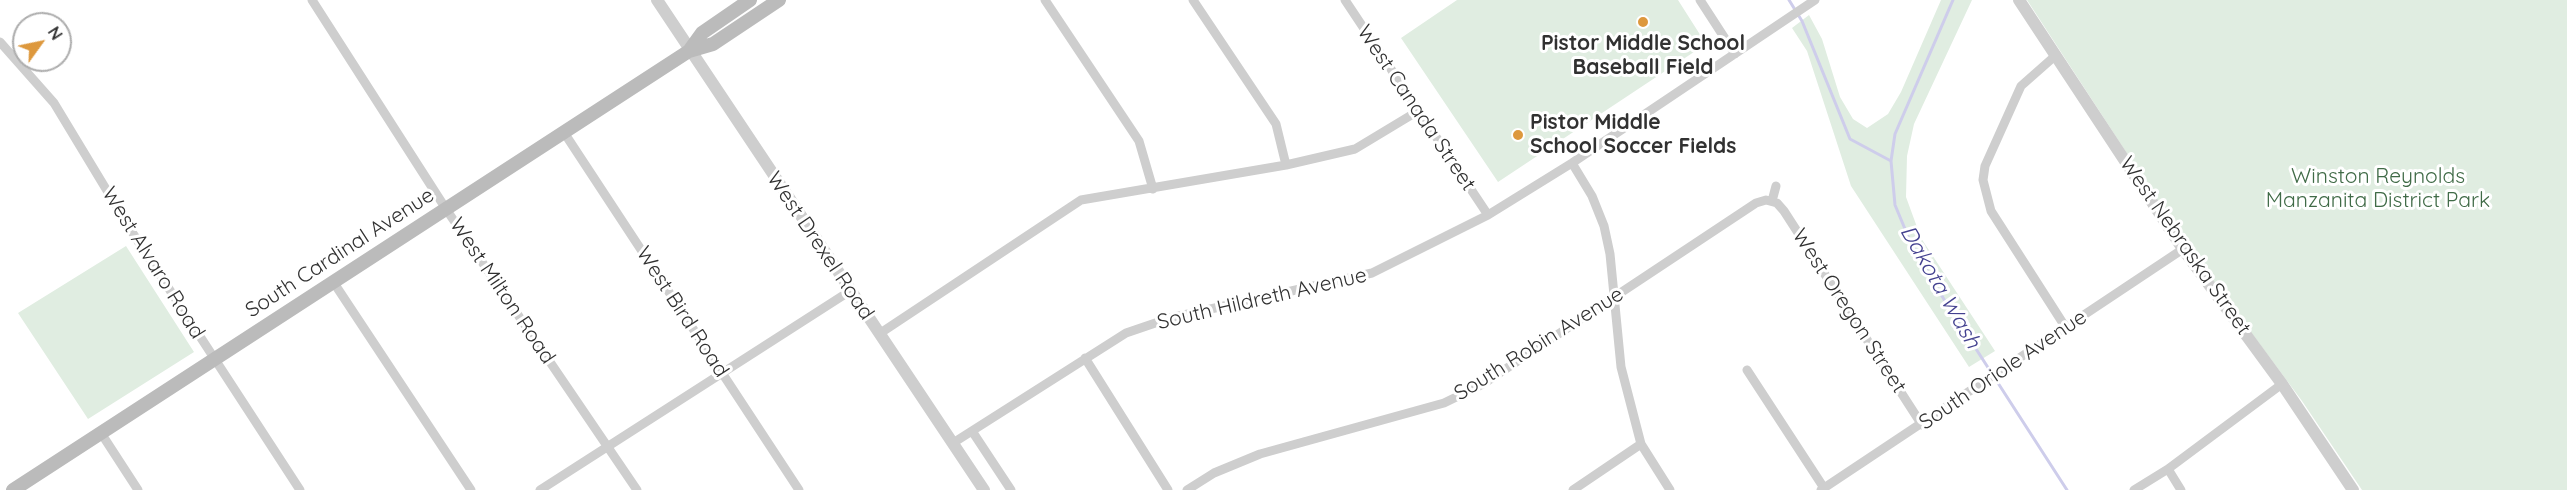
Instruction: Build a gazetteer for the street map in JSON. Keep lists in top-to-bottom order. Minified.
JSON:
{"streets":{"main road":["South Cardinal Avenue"],"street":["West Canada Street","West Drexel Road","West Nebraska Street","West Alvaro Road","West Milton Road","South Hildreth Avenue","West Oregon Street","West Bird Road","South Robin Avenue","South Oriole Avenue"]},"crossings":[["West Canada Street","South Hildreth Avenue"],["West Drexel Road","South Cardinal Avenue"],["West Drexel Road","South Hildreth Avenue"],["West Nebraska Street","South Oriole Avenue"],["South Cardinal Avenue","West Alvaro Road"],["South Cardinal Avenue","West Milton Road"],["South Cardinal Avenue","West Bird Road"],["West Oregon Street","South Robin Avenue"],["West Oregon Street","South Oriole Avenue"]],"water":["Dakota Wash"],"parks":["Winston Reynolds Manzanita District Park"],"places":["Pistor Middle School Baseball Field","Pistor Middle School Soccer Fields"],"north":"top right"}
